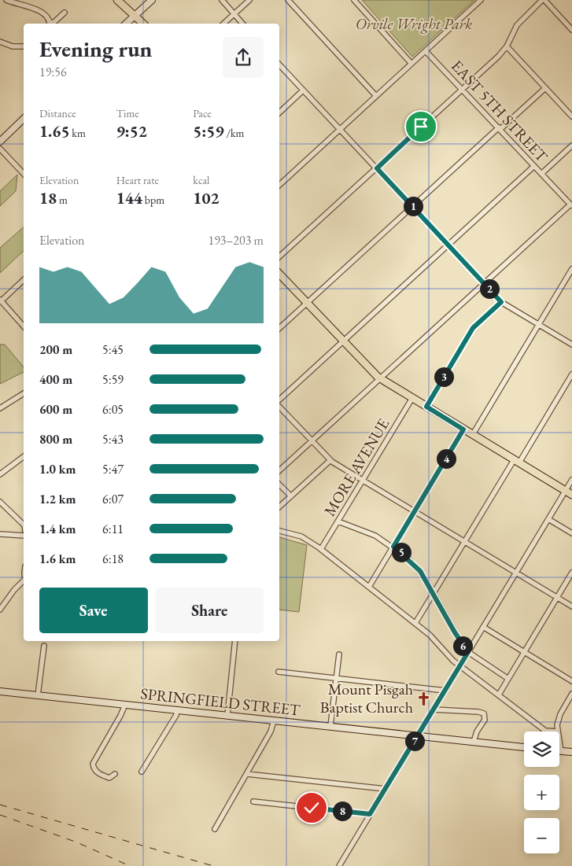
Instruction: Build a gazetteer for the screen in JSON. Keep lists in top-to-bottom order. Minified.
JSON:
{"streets":{"main road":["SPRINGFIELD STREET"],"street":["EAST 5TH STREET","MORE AVENUE"]},"parks":["Orvile Wright Park"],"places":{"church":["Mount Pisgah Baptist Church"]},"page":{"heading":["Evening run","19:56"],"stats":[["Distance","1.65 km"],["Time","9:52"],["Pace","5:59 /km"],["Elevation","18 m"],["Heart rate","144 bpm"],["kcal","102"]],"pins":["1","2","3","4","5","6","7","8"],"chart":["Elevation","193–203 m"],"list":[{"name":"200 m","note":"5:45"},{"name":"400 m","note":"5:59"},{"name":"600 m","note":"6:05"},{"name":"800 m","note":"5:43"},{"name":"1.0 km","note":"5:47"},{"name":"1.2 km","note":"6:07"},{"name":"1.4 km","note":"6:11"},{"name":"1.6 km","note":"6:18"}],"buttons":["Save","Share"],"map_buttons":["+","−"]}}
